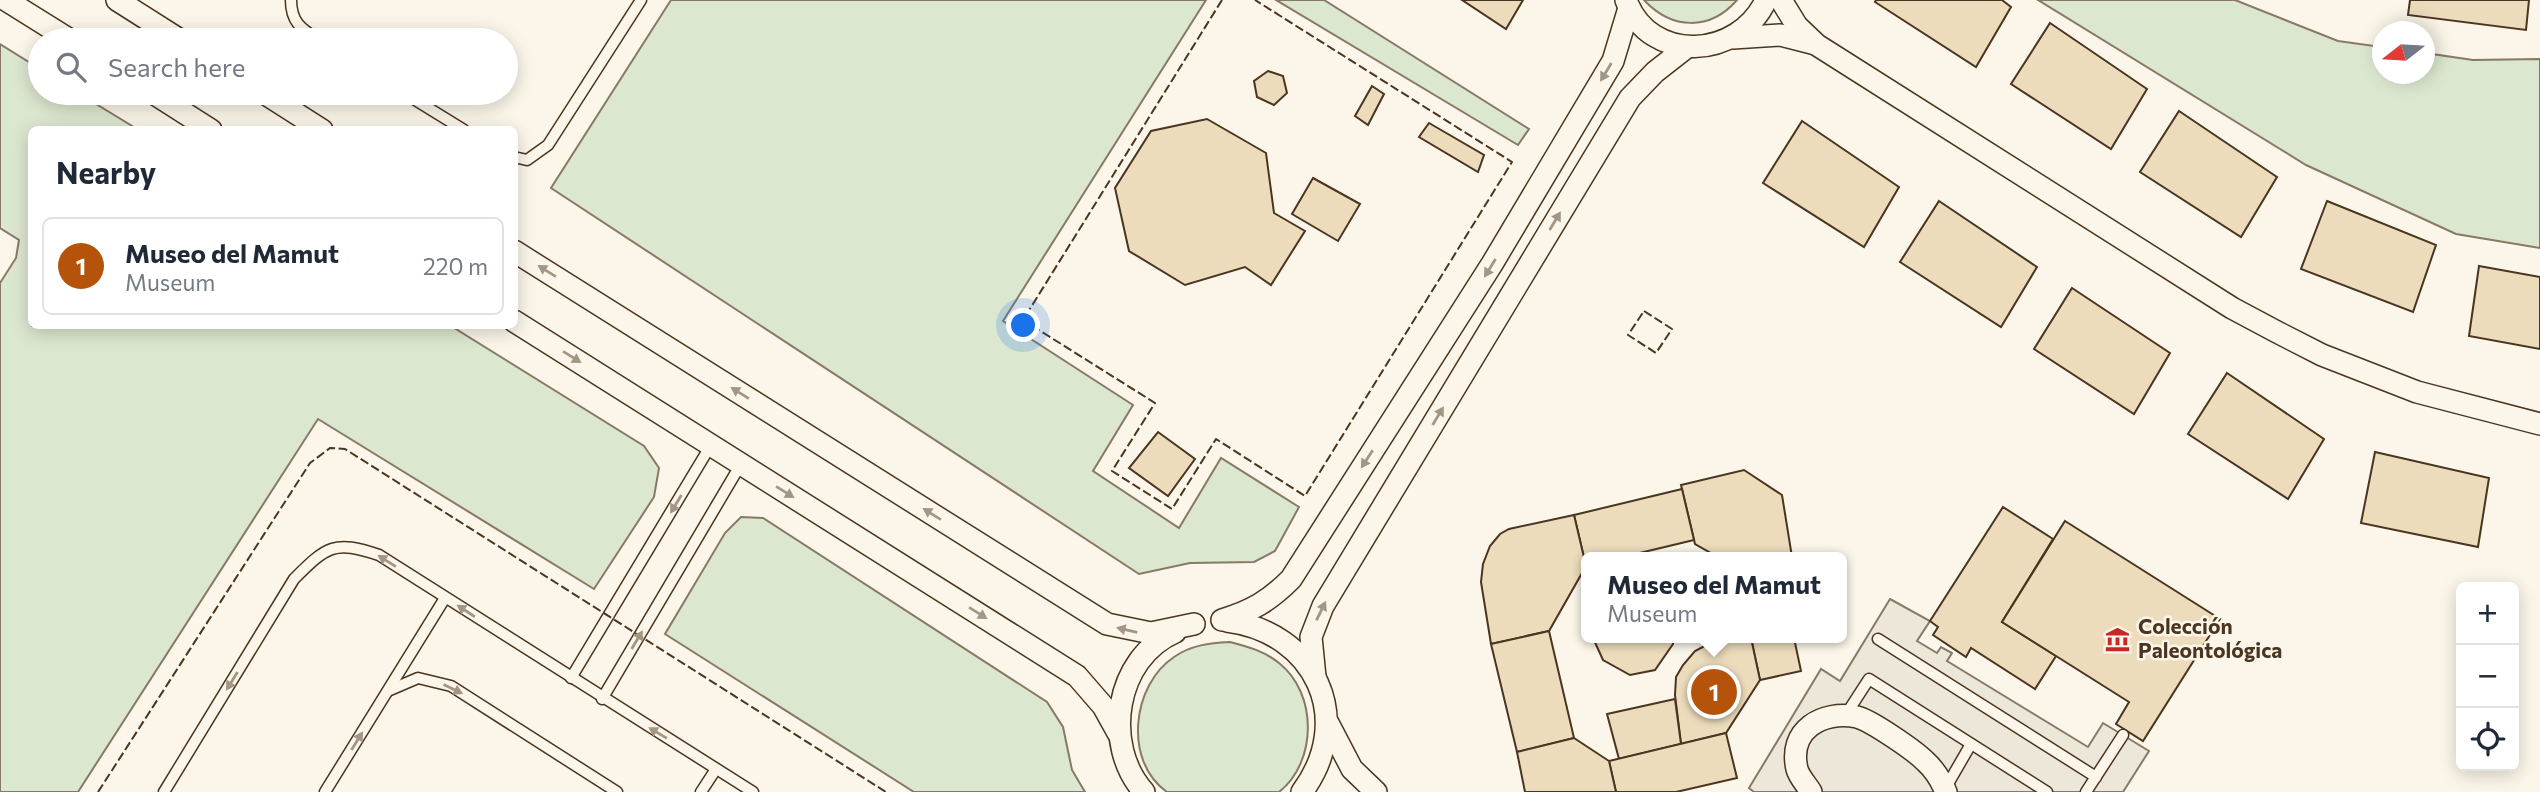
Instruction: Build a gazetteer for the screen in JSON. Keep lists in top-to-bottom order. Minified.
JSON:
{"places":{"museum":["Colección Paleontológica"]},"north":"left","page":{"search":"Search here","heading":"Nearby","list":[{"mark":"1","name":"Museo del Mamut","note":"Museum","value":"220 m"}],"popup":["Museo del Mamut","Museum"],"map_buttons":["+","−"],"pins":"1"}}
